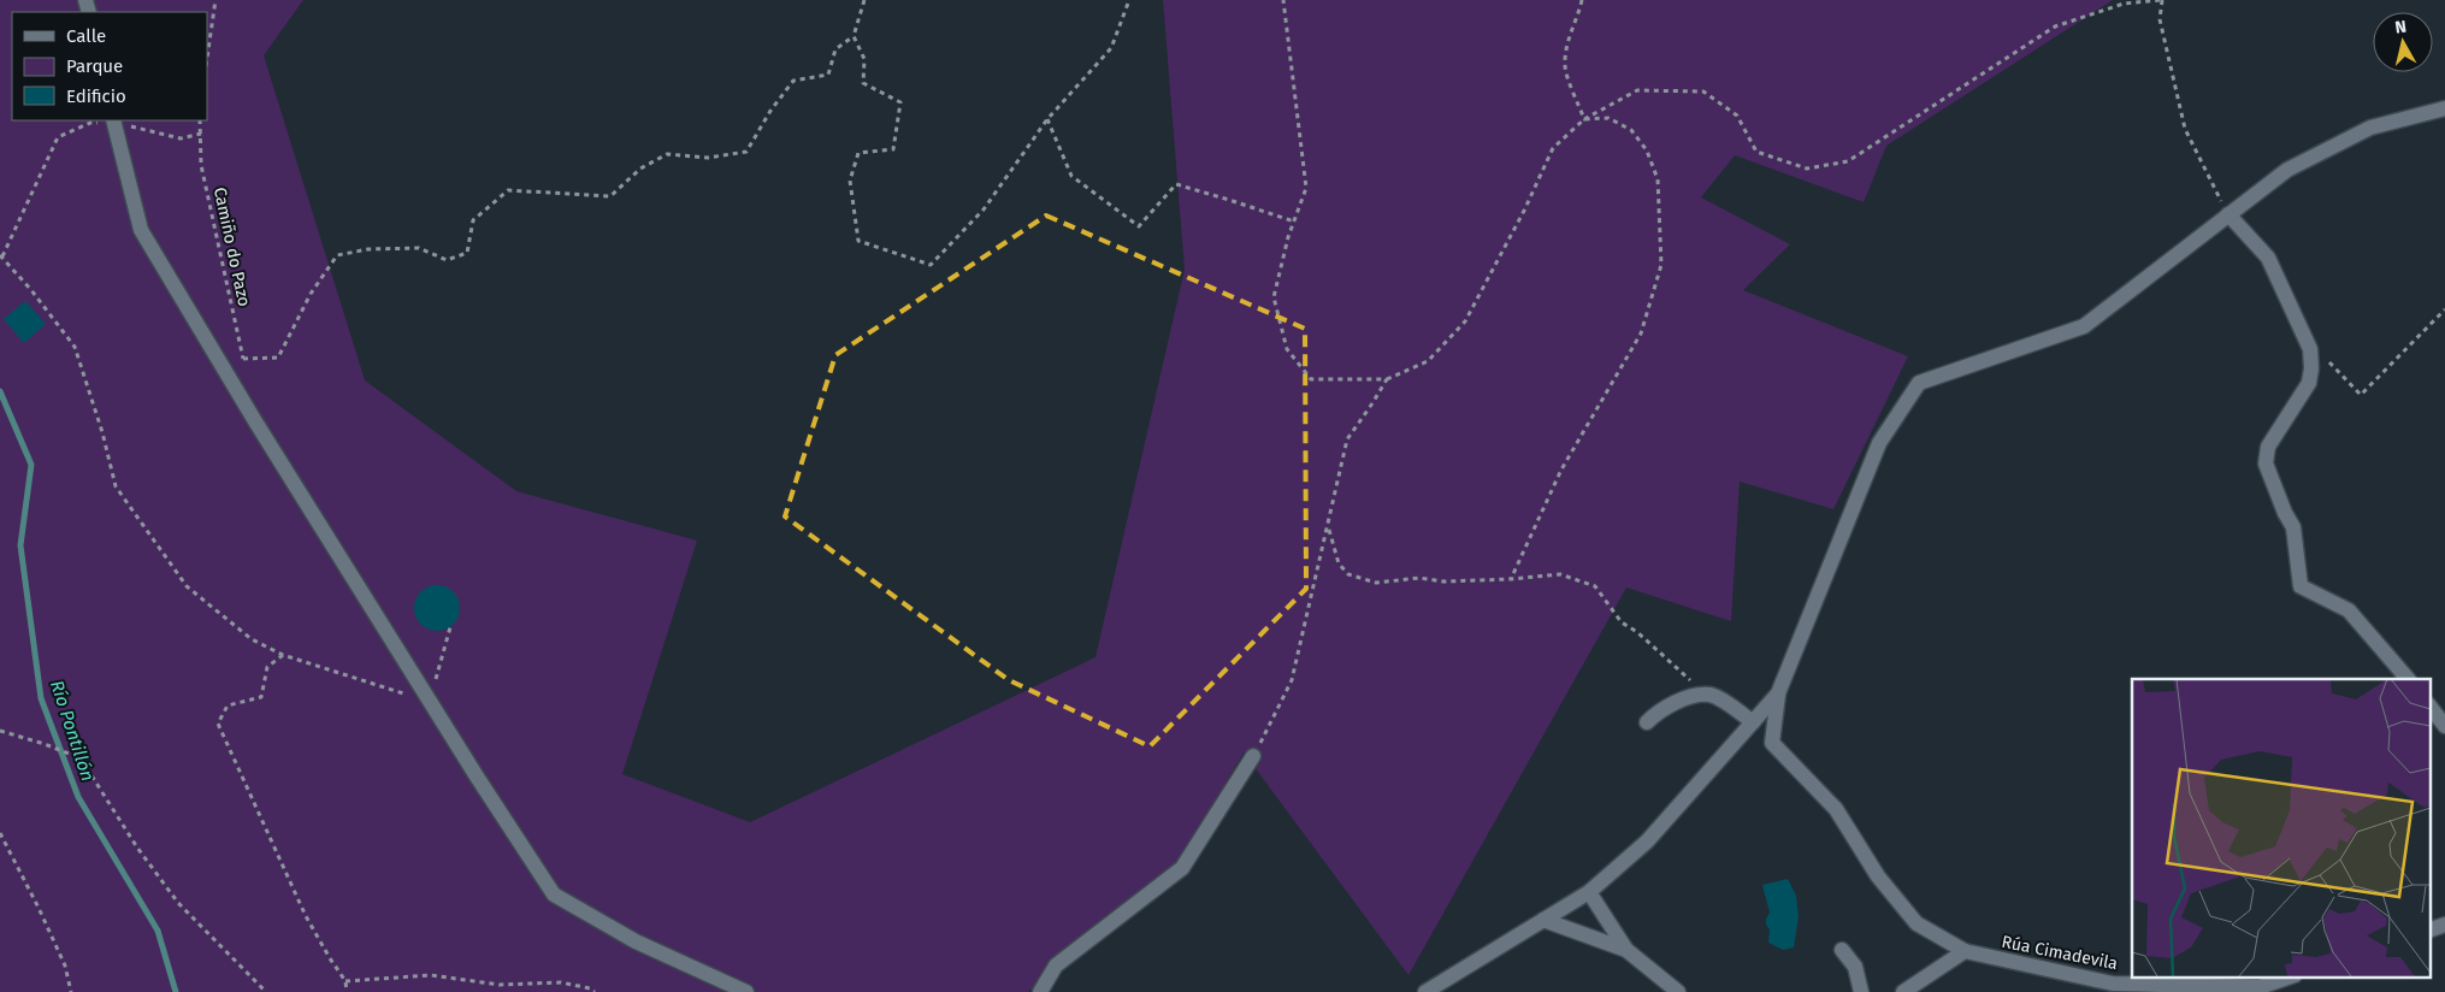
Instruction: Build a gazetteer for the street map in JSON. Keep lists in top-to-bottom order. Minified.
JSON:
{"streets":{"street":["Rúa Cimadevila"],"path":["Camiño do Pazo"]},"water":["Río Pontillón"],"legend":["Calle","Parque","Edificio"],"north":"top"}
